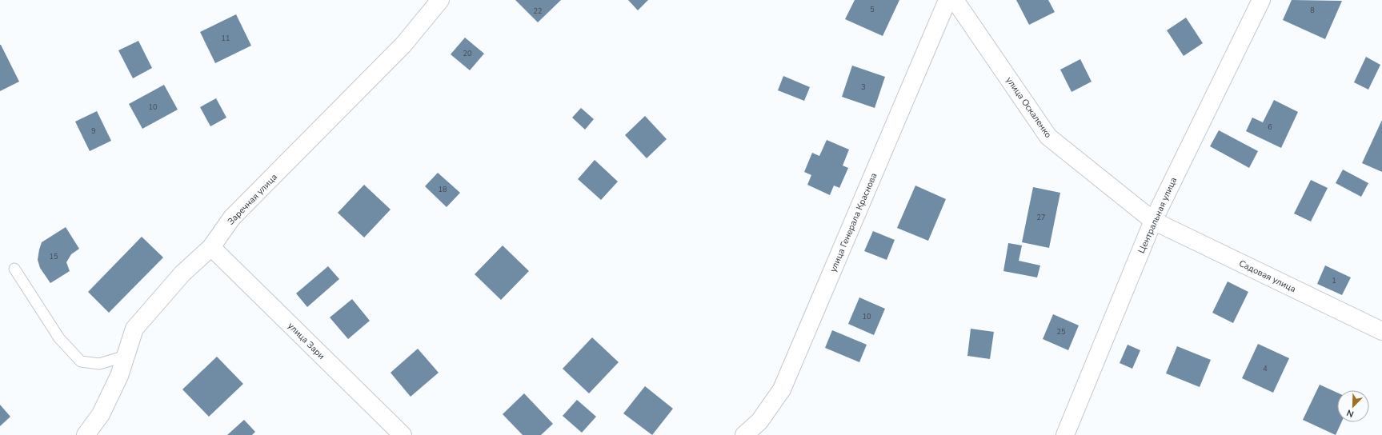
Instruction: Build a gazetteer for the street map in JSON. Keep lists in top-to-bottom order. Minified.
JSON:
{"streets":{"street":["улица Оскаленко","Заречная улица","Центральная улица","улица Генерала Краснова","Садовая улица","улица Зари"]},"crossings":[["улица Оскаленко","Центральная улица"],["улица Оскаленко","Садовая улица"],["Заречная улица","улица Зари"],["Центральная улица","Садовая улица"]],"house_numbers":["5","8","22","11","20","3","10","6","9","18","27","15","1","10","25","4"],"north":"bottom left"}
